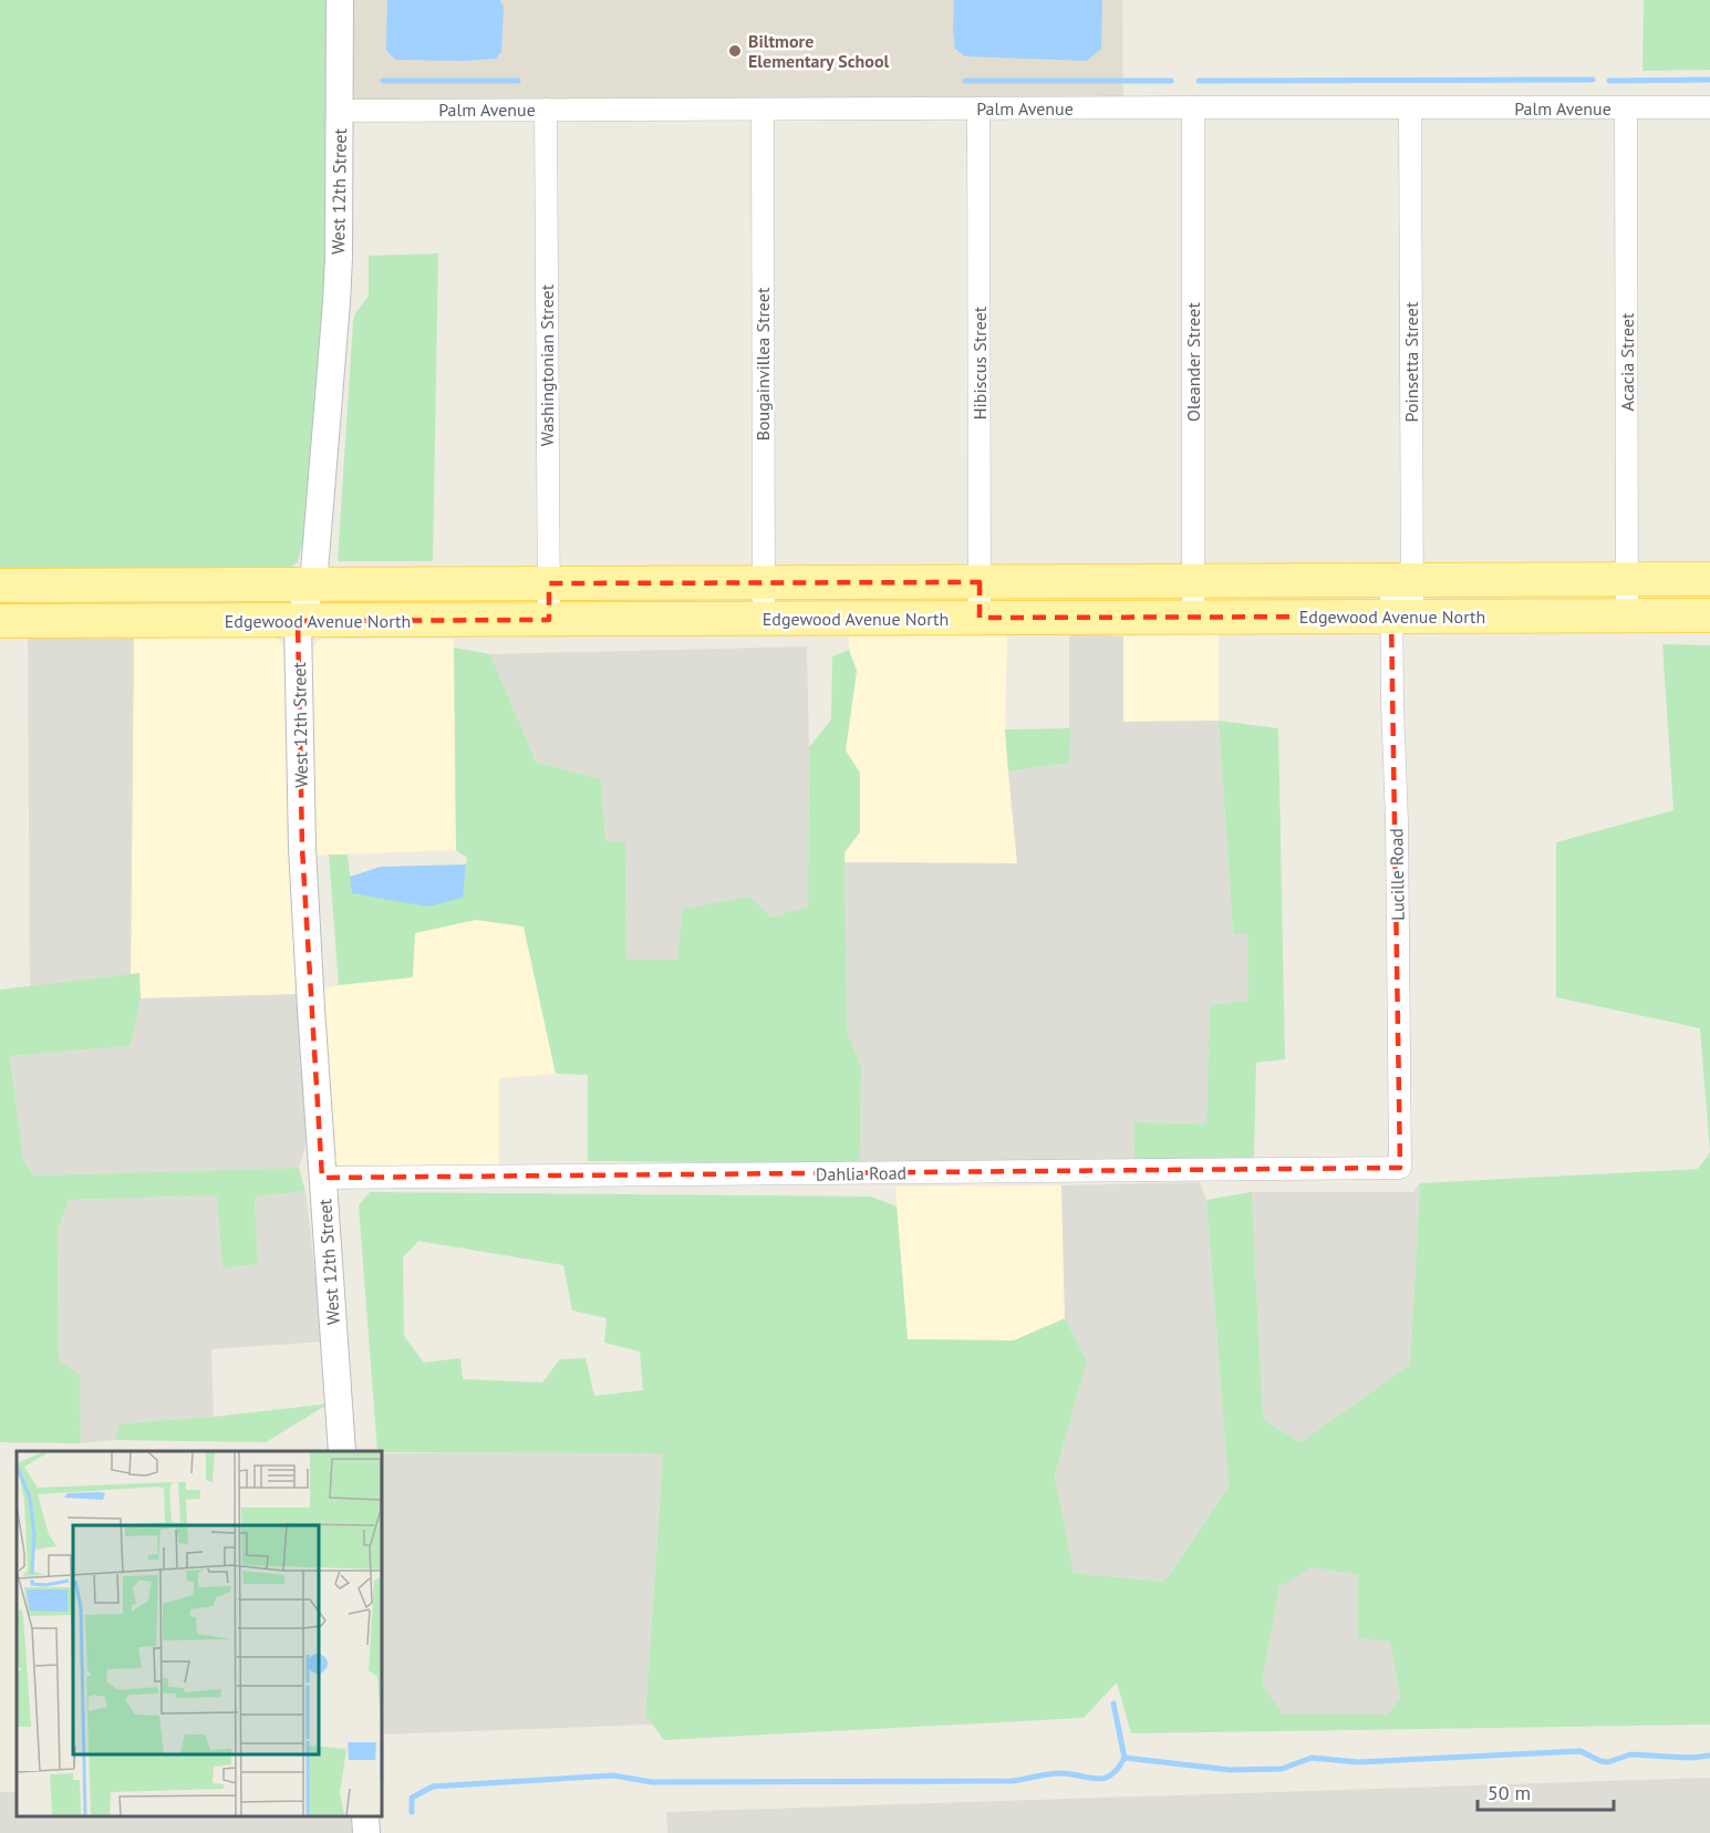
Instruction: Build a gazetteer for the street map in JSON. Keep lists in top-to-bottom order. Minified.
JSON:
{"streets":{"main road":["Edgewood Avenue North"],"street":["Palm Avenue","West 12th Street","Oleander Street","Poinsetta Street","Acacia Street","Hibiscus Street","Bougainvillea Street","Washingtonian Street","Lucille Road","Dahlia Road"]},"crossings":[["Palm Avenue","West 12th Street"],["Palm Avenue","Oleander Street"],["Palm Avenue","Poinsetta Street"],["Palm Avenue","Acacia Street"],["Palm Avenue","Hibiscus Street"],["Palm Avenue","Bougainvillea Street"],["Palm Avenue","Washingtonian Street"],["West 12th Street","Edgewood Avenue North"],["West 12th Street","Dahlia Road"],["Oleander Street","Edgewood Avenue North"],["Poinsetta Street","Edgewood Avenue North"],["Poinsetta Street","Lucille Road"],["Acacia Street","Edgewood Avenue North"],["Hibiscus Street","Edgewood Avenue North"],["Bougainvillea Street","Edgewood Avenue North"],["Washingtonian Street","Edgewood Avenue North"],["Edgewood Avenue North","Lucille Road"],["Lucille Road","Dahlia Road"]],"places":["Biltmore Elementary School"],"scale_bar":"50 m"}
